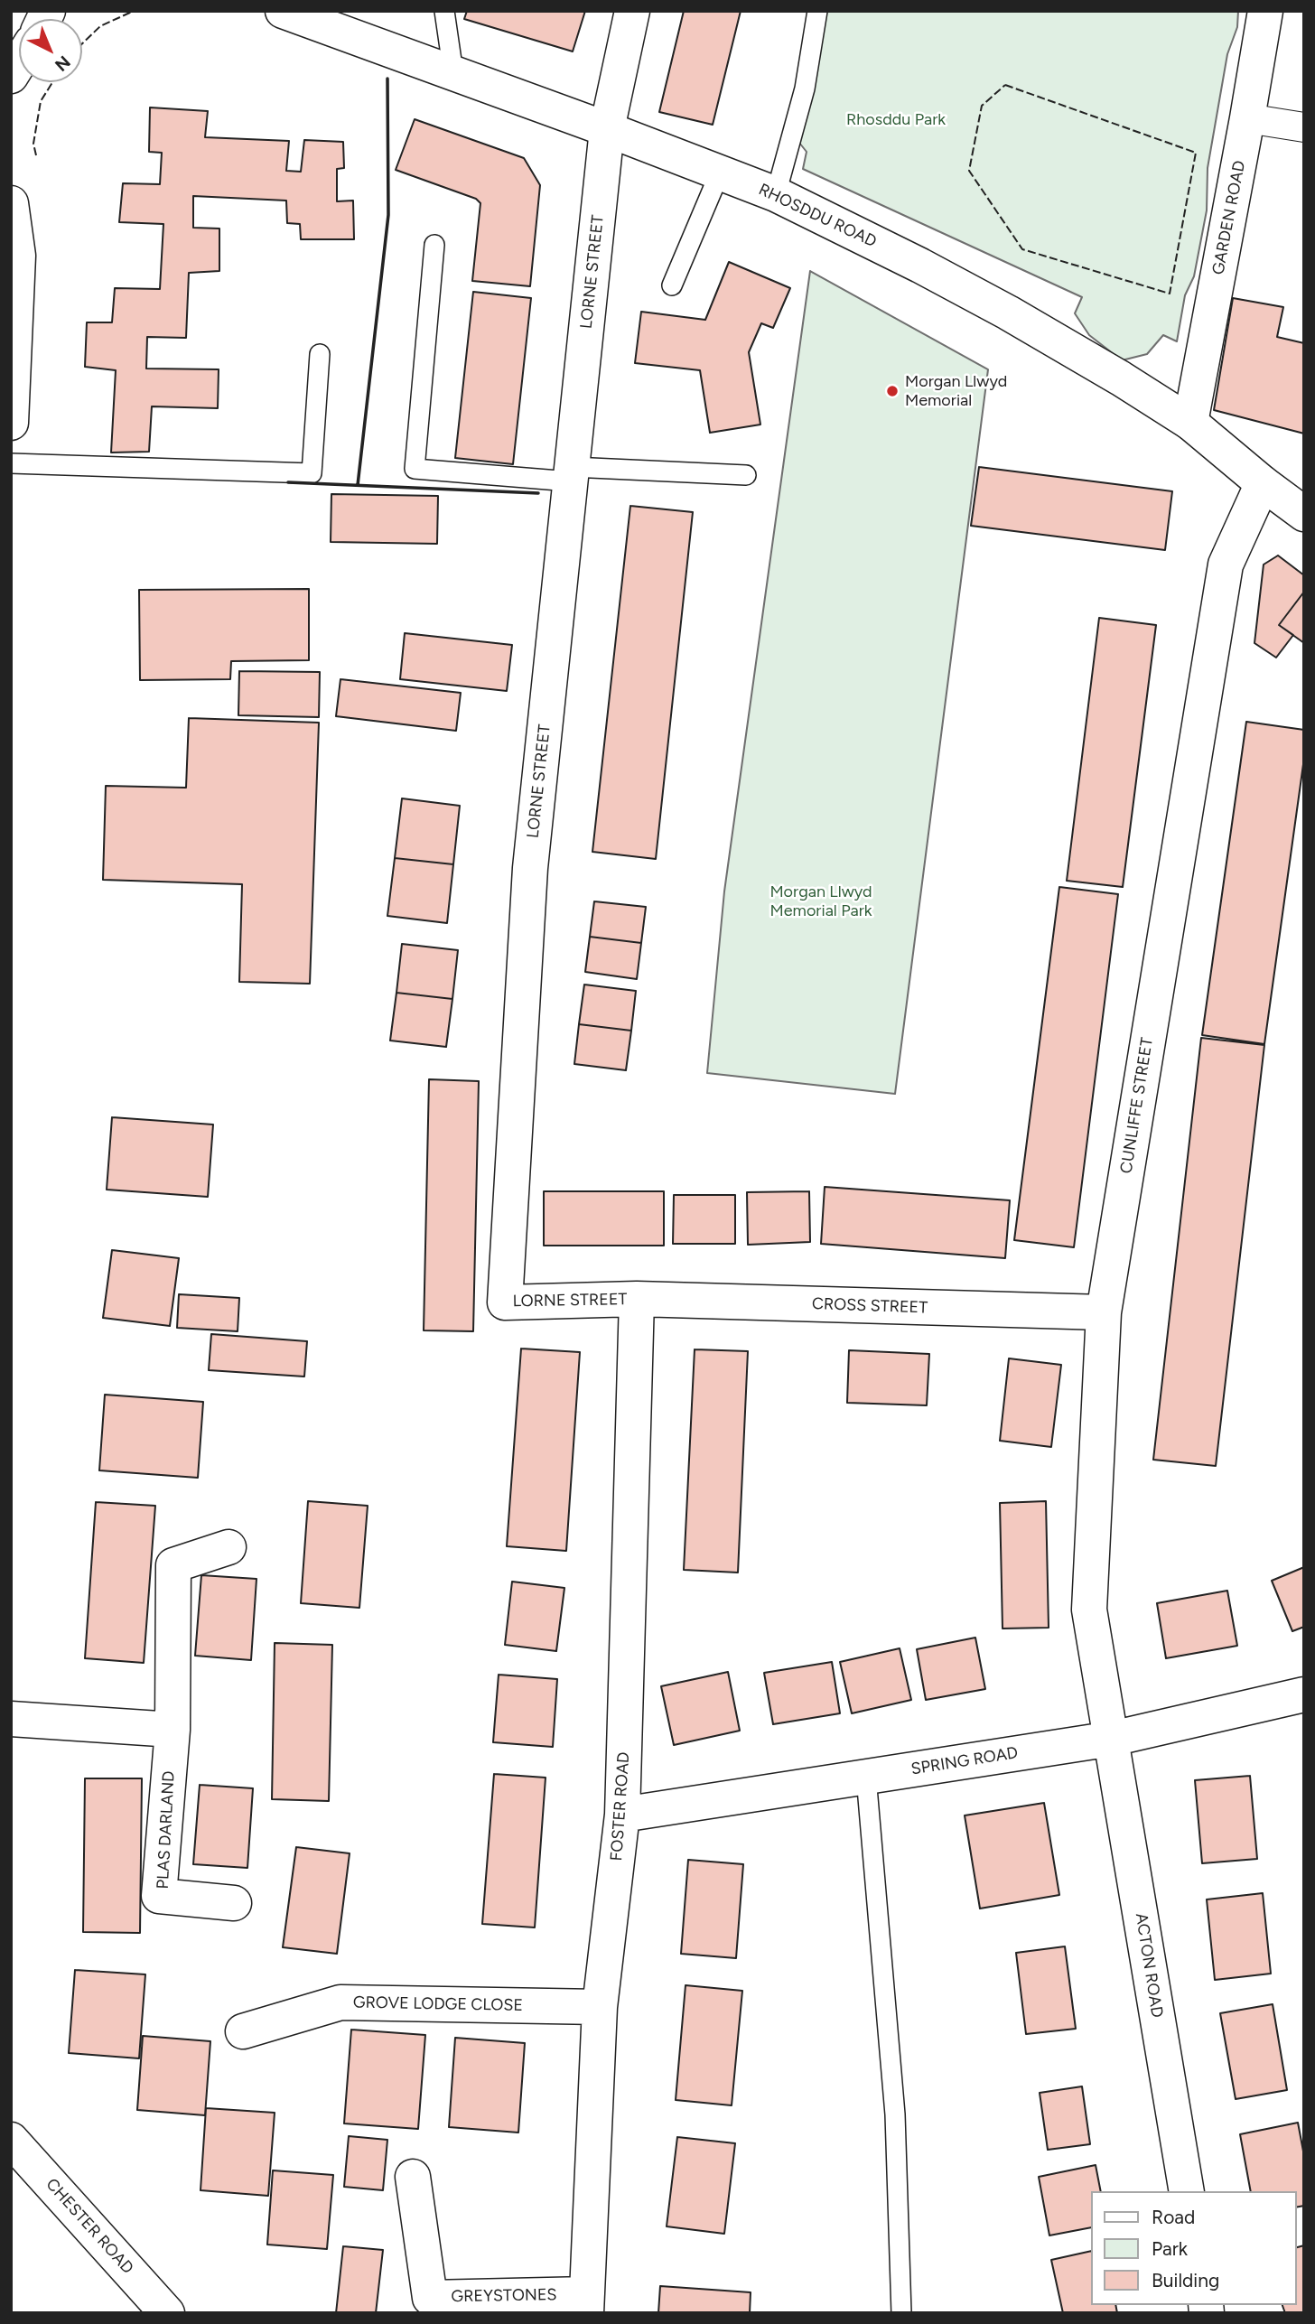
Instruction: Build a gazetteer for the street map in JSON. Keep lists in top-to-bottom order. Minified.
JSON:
{"streets":{"street":["RHOSDDU ROAD","GARDEN ROAD","LORNE STREET","CUNLIFFE STREET","CROSS STREET","SPRING ROAD","FOSTER ROAD","PLAS DARLAND","ACTON ROAD","GROVE LODGE CLOSE","CHESTER ROAD","GREYSTONES"]},"crossings":[["RHOSDDU ROAD","GARDEN ROAD"],["RHOSDDU ROAD","LORNE STREET"],["RHOSDDU ROAD","CUNLIFFE STREET"],["LORNE STREET","CROSS STREET"],["LORNE STREET","FOSTER ROAD"],["CUNLIFFE STREET","CROSS STREET"],["CUNLIFFE STREET","SPRING ROAD"],["CUNLIFFE STREET","ACTON ROAD"],["CROSS STREET","FOSTER ROAD"],["SPRING ROAD","FOSTER ROAD"],["SPRING ROAD","ACTON ROAD"],["FOSTER ROAD","GROVE LODGE CLOSE"],["FOSTER ROAD","GREYSTONES"]],"parks":["Rhosddu Park","Morgan Llwyd Memorial Park"],"places":["Morgan Llwyd Memorial"],"legend":["Road","Park","Building"],"north":"bottom right"}
